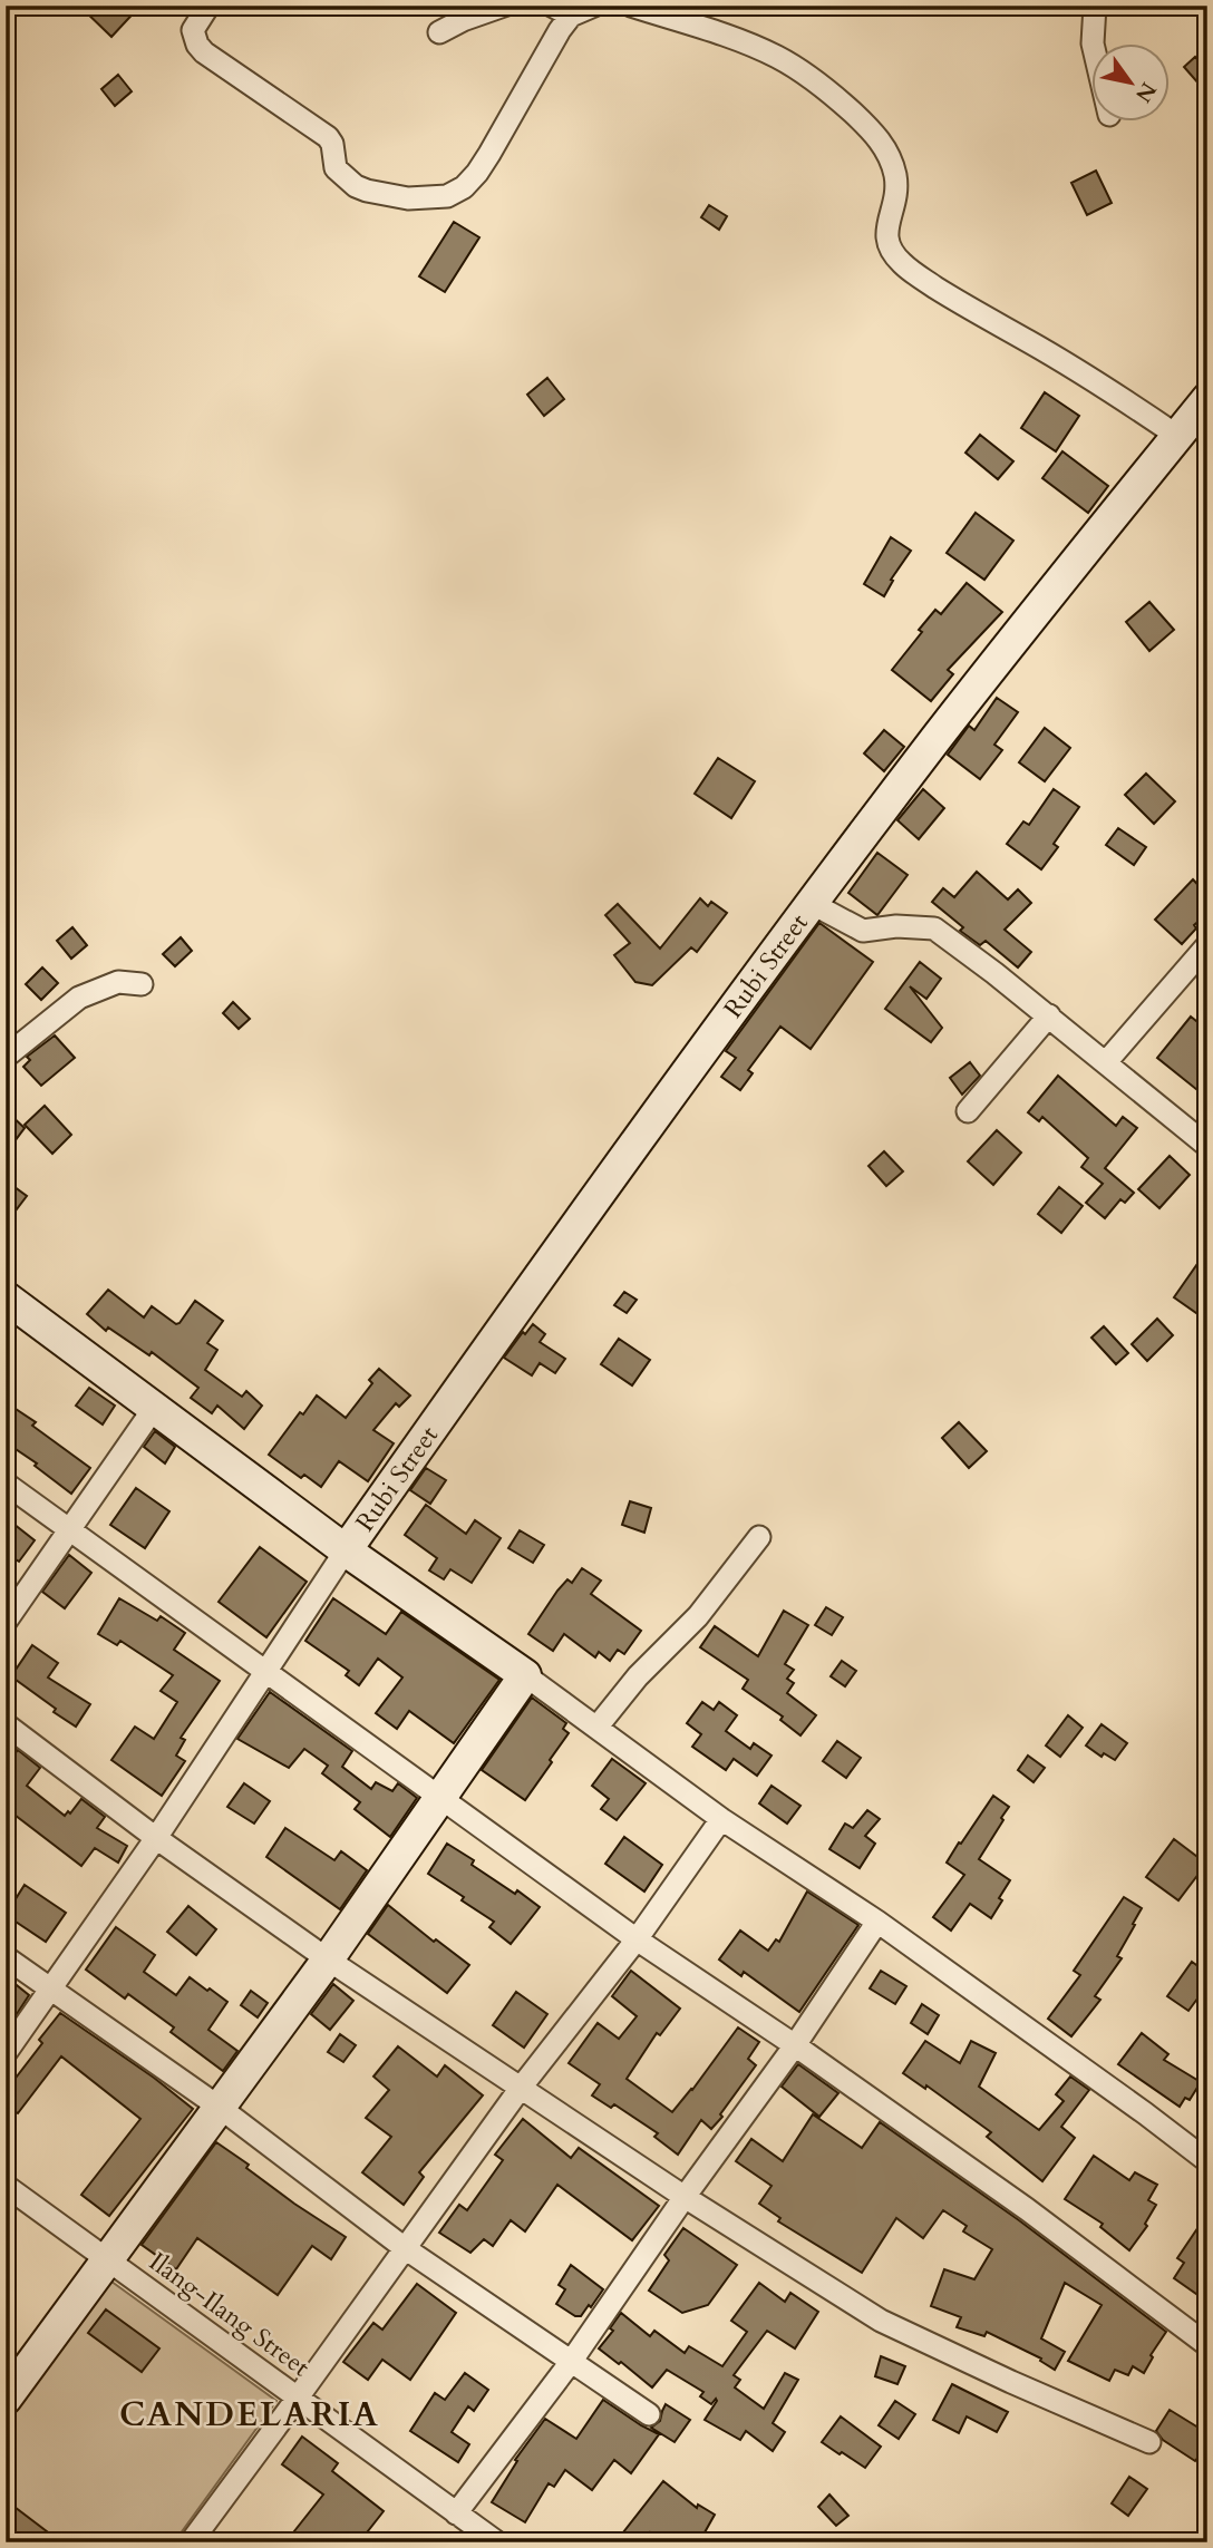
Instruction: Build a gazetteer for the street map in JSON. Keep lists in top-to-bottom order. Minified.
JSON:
{"streets":{"street":["Rubi Street","Ilang-Ilang Street"]},"districts":["CANDELARIA"],"north":"bottom right"}
